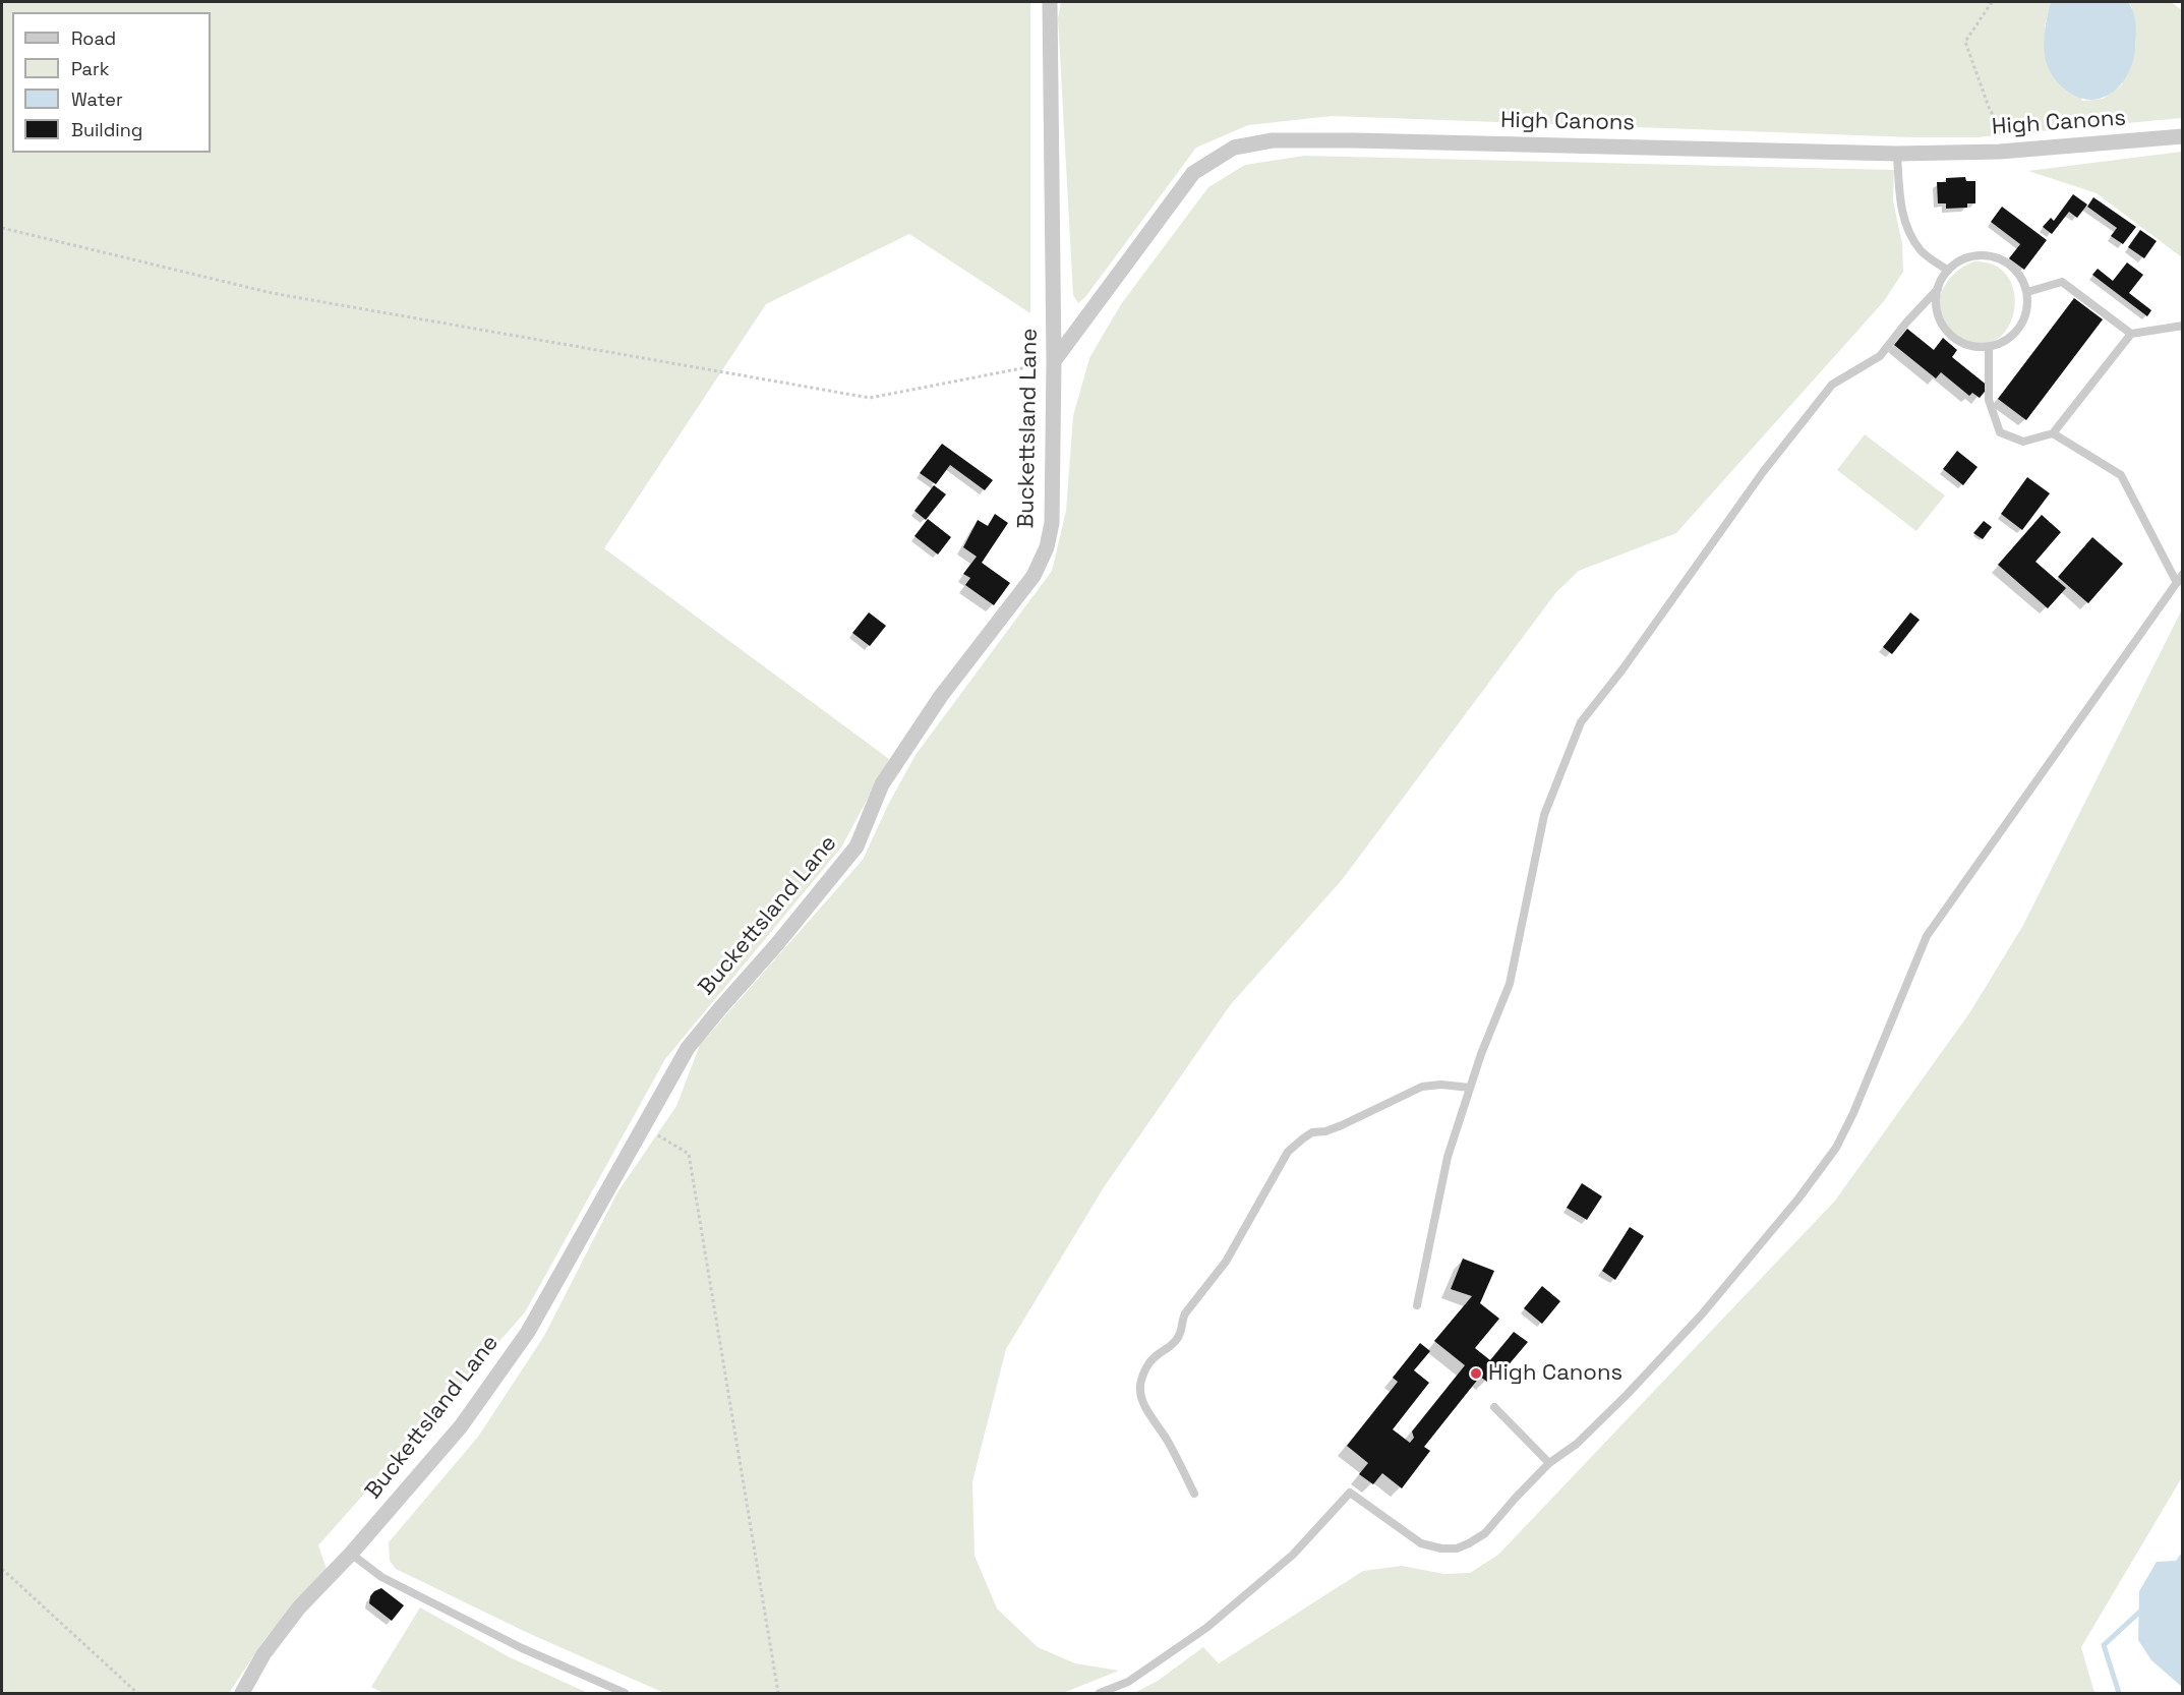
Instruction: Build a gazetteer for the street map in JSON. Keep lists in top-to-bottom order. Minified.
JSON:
{"streets":{"street":["High Canons","Buckettsland Lane"]},"crossings":[["High Canons","Buckettsland Lane"]],"places":["High Canons"],"legend":["Road","Park","Water","Building"]}
